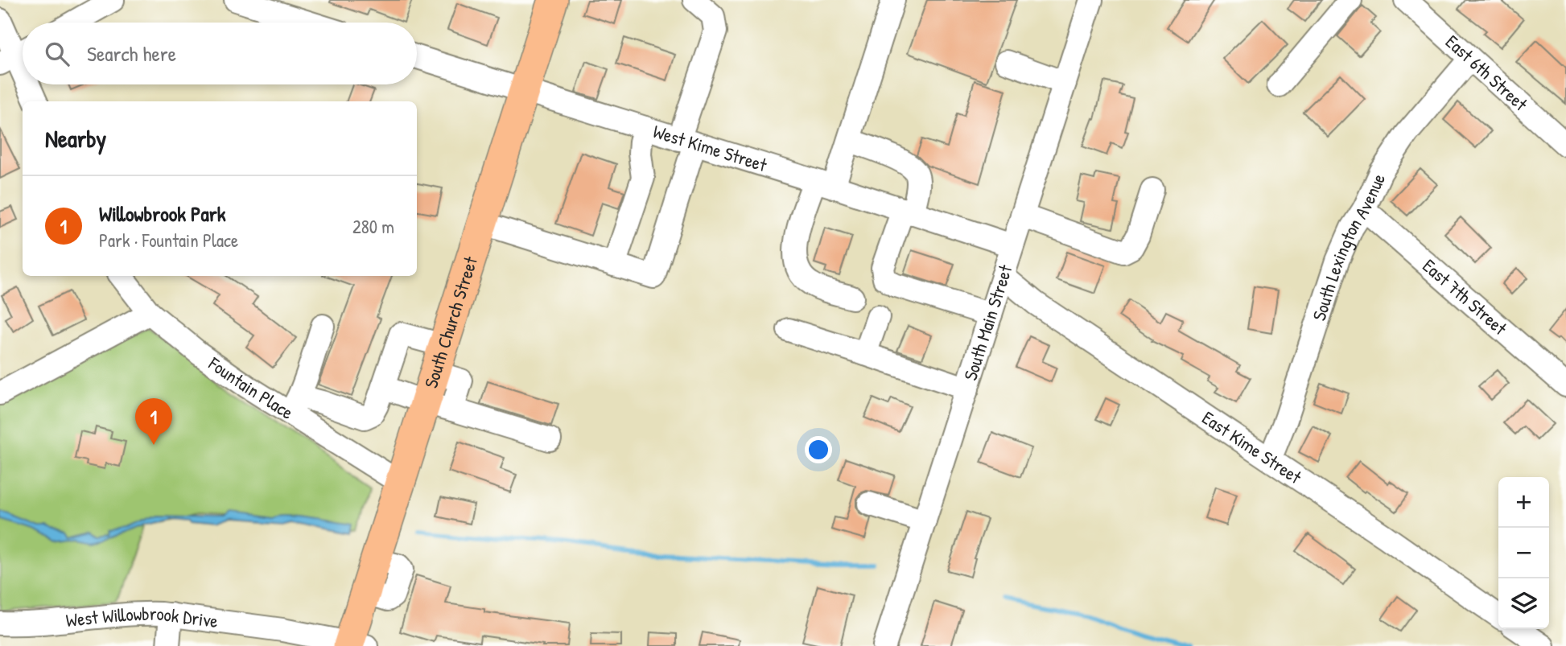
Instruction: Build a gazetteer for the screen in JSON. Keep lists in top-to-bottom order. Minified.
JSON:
{"streets":{"main road":["South Church Street"],"street":["East 6th Street","West Kime Street","South Lexington Avenue","East 7th Street","South Main Street","Fountain Place","East Kime Street","West Willowbrook Drive"]},"crossings":[["East 6th Street","South Lexington Avenue"],["West Kime Street","South Church Street"],["West Kime Street","South Main Street"],["South Lexington Avenue","East 7th Street"],["South Lexington Avenue","East Kime Street"],["South Church Street","Fountain Place"],["South Church Street","West Willowbrook Drive"],["South Main Street","East Kime Street"]],"page":{"search":"Search here","heading":"Nearby","list":[{"mark":"1","name":"Willowbrook Park","note":"Park · Fountain Place","value":"280 m"}],"pins":"1","map_buttons":["+","−"]}}
